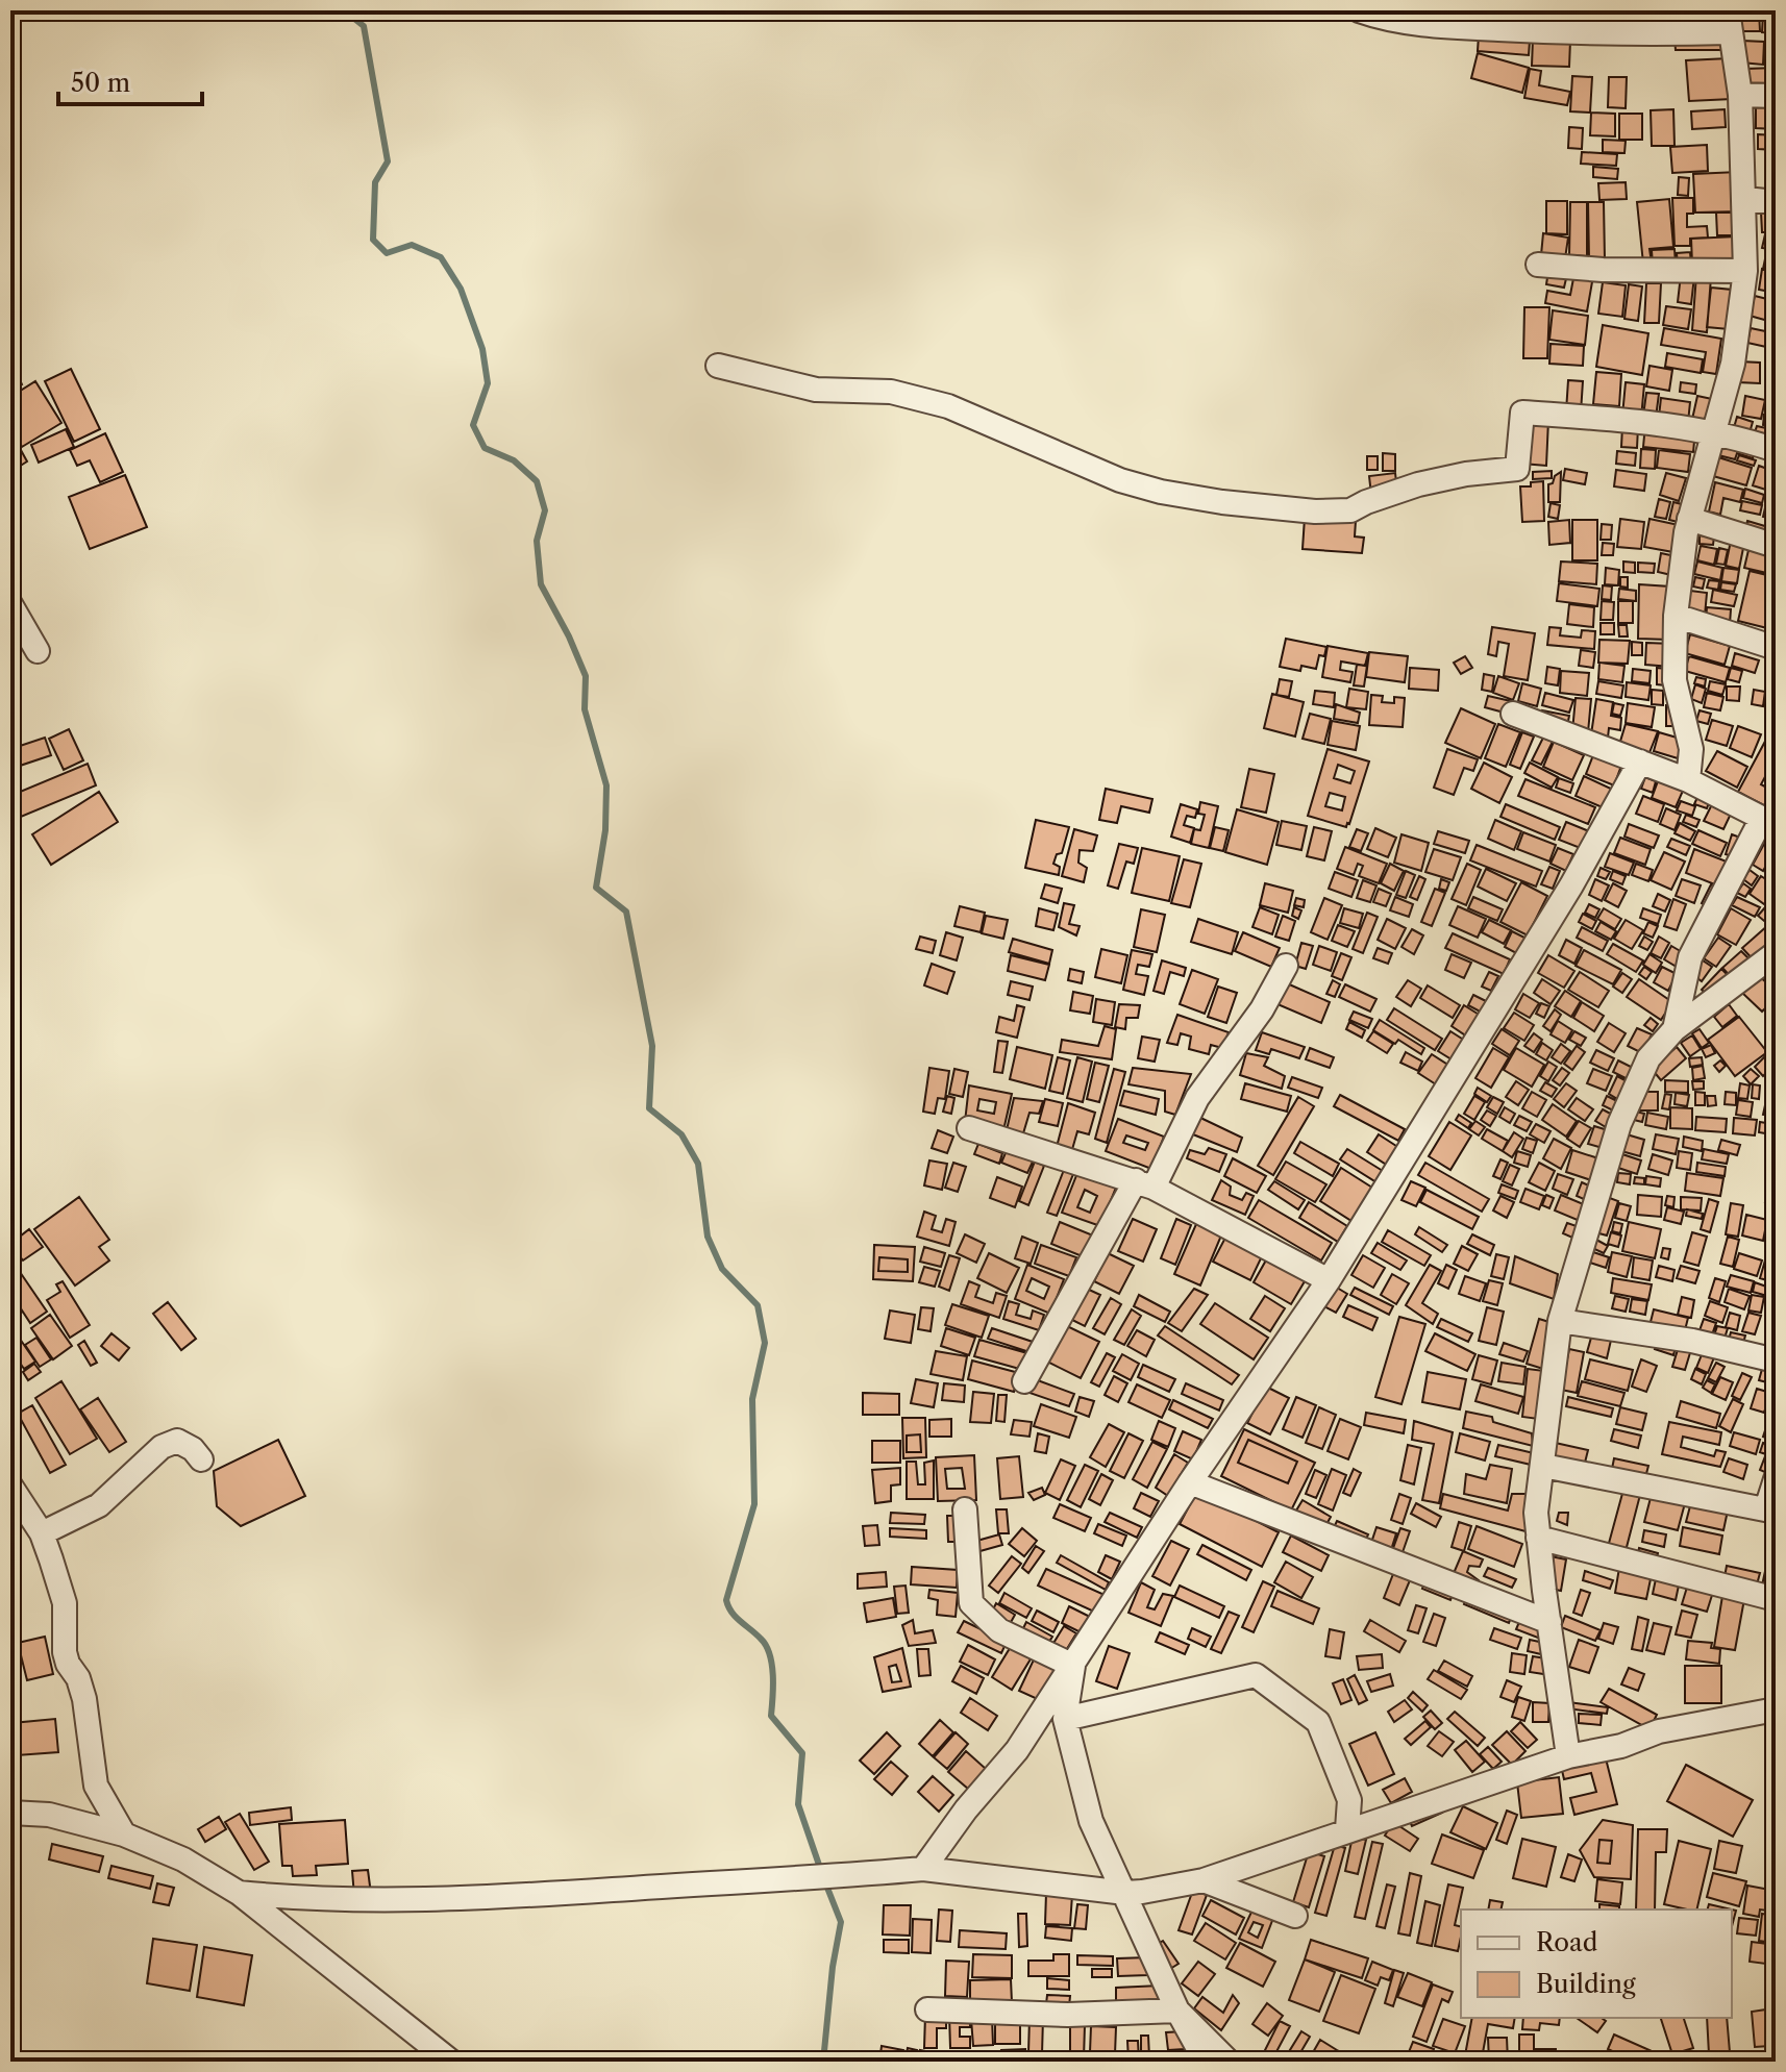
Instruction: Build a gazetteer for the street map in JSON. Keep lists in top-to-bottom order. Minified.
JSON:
{"legend":["Road","Building"],"scale_bar":"50 m"}
